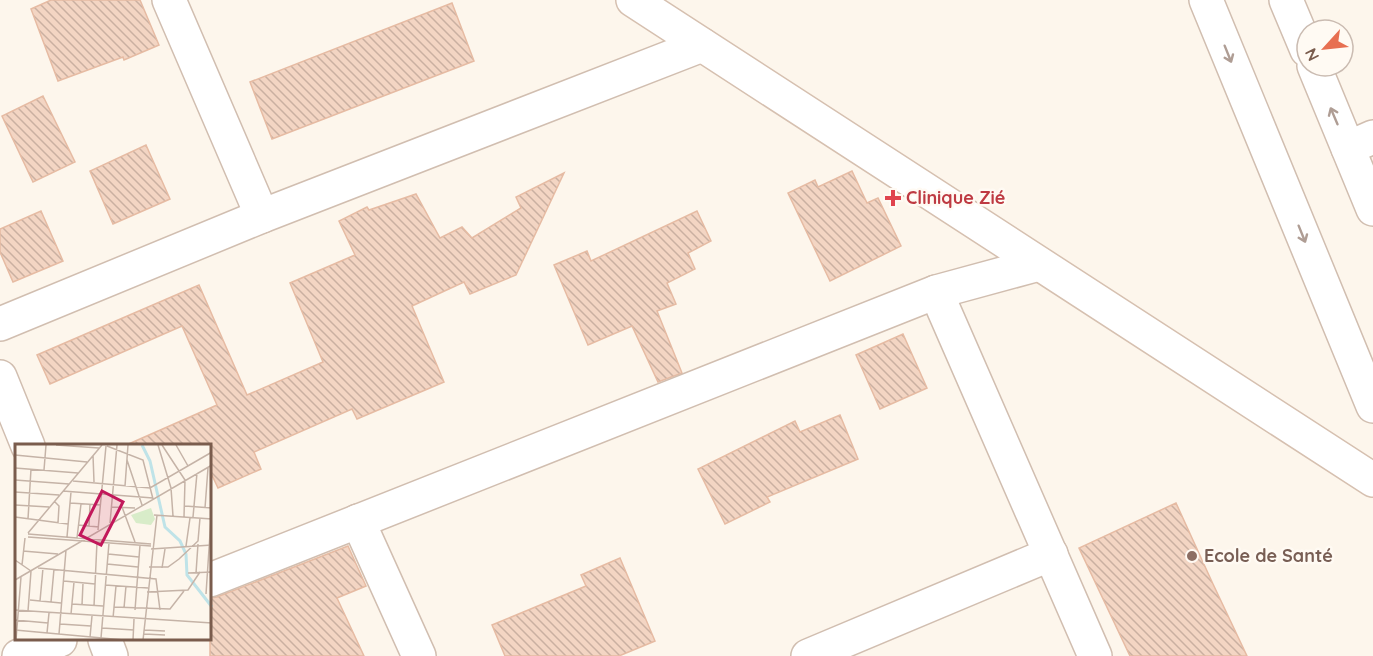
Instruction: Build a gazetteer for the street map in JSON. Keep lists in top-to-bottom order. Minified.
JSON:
{"places":{"health":["Clinique Zié"],"other":["Ecole de Santé"]},"north":"bottom left"}
